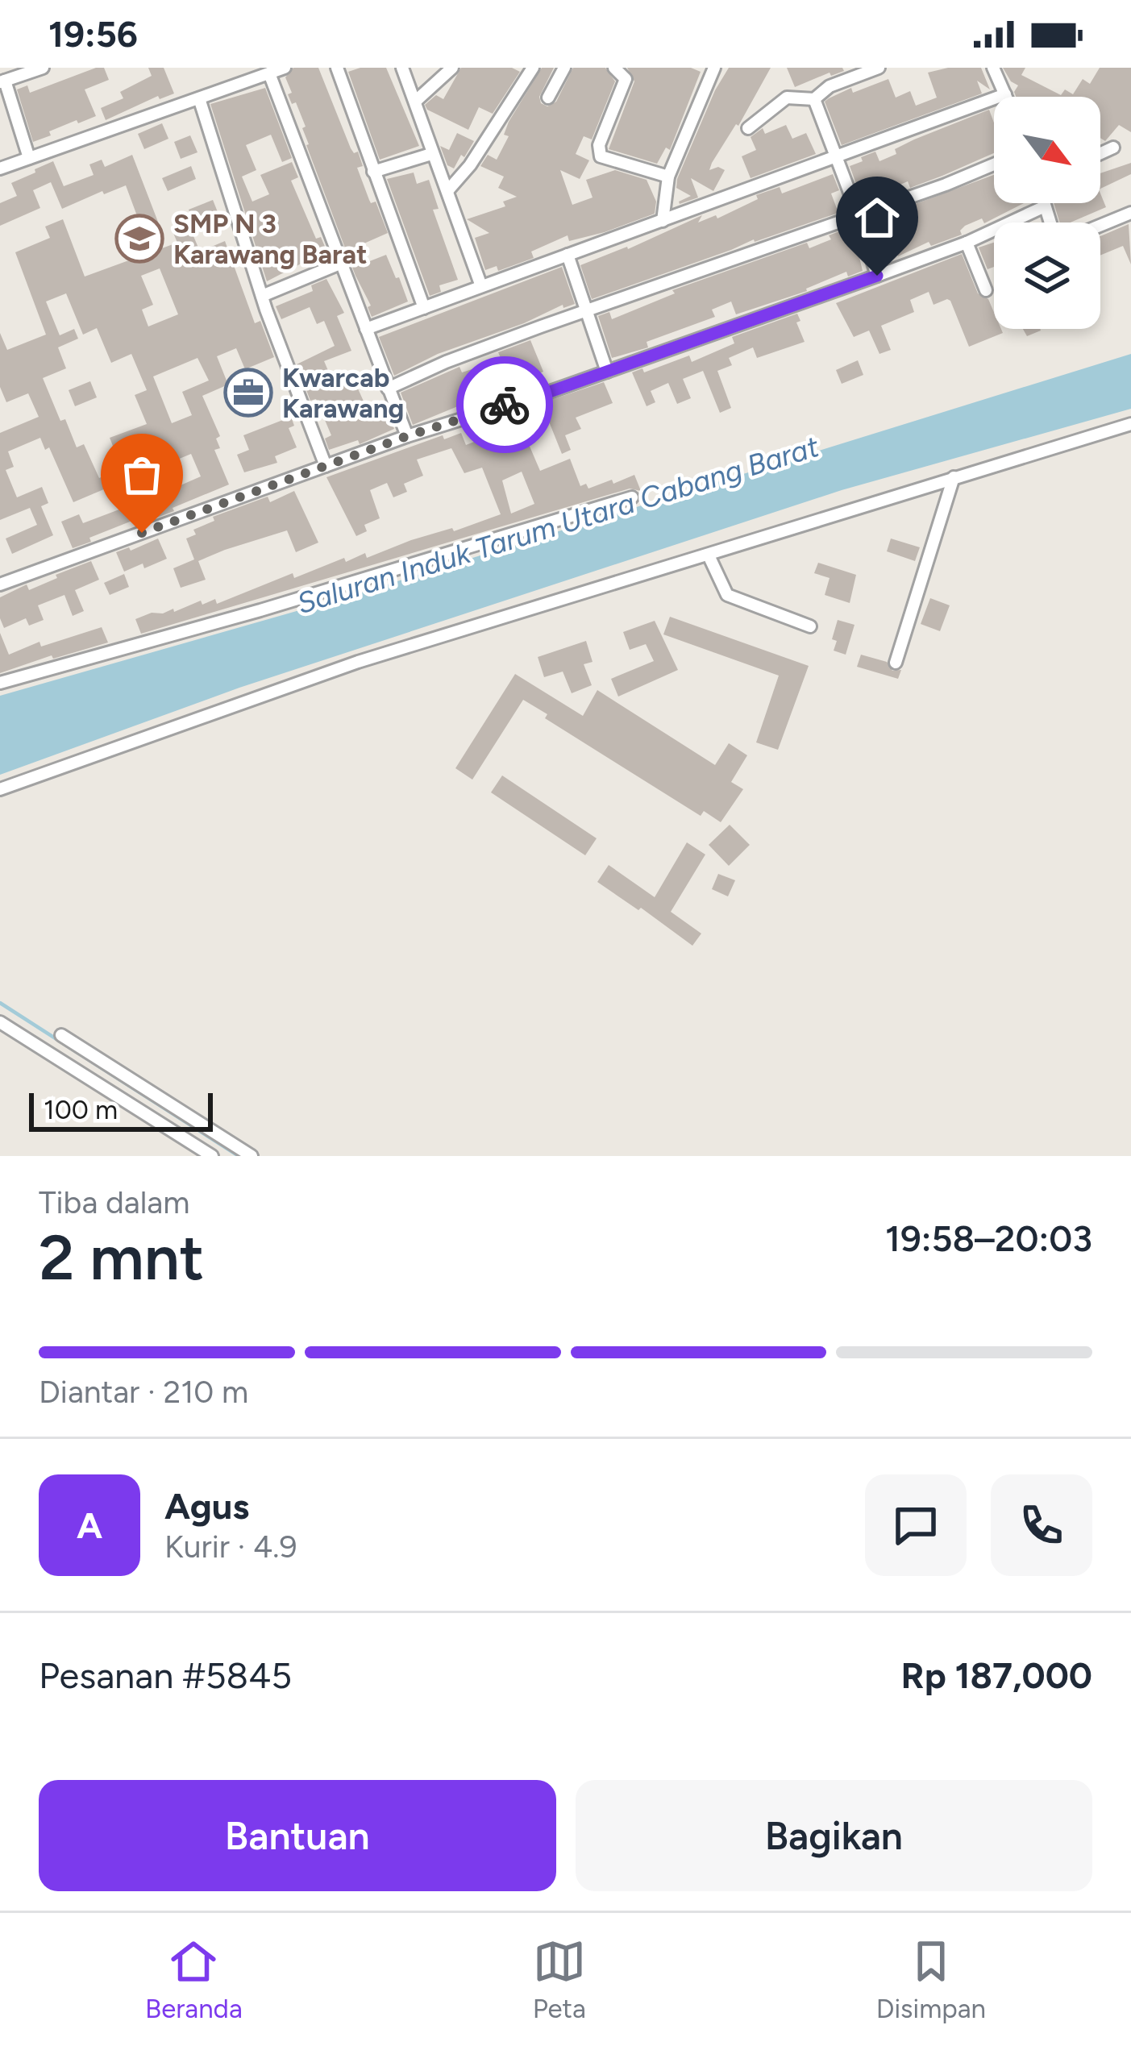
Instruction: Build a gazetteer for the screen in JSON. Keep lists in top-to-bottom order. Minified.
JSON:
{"water":["Saluran Induk Tarum Utara Cabang Barat"],"places":{"school or university":["SMP N 3 Karawang Barat"],"office":["Kwarcab Karawang"]},"scale_bar":"100 m","north":"bottom right","page":{"status":"19:56","scale":"100 m","heading":["2 mnt","Tiba dalam","19:58–20:03"],"panel":["Agus","Kurir · 4.9","Pesanan #5845","Rp 187,000"],"bar":"Diantar · 210 m","round":"A","buttons":["Bantuan","Bagikan"],"tabs":["Beranda","Peta","Disimpan"]}}
